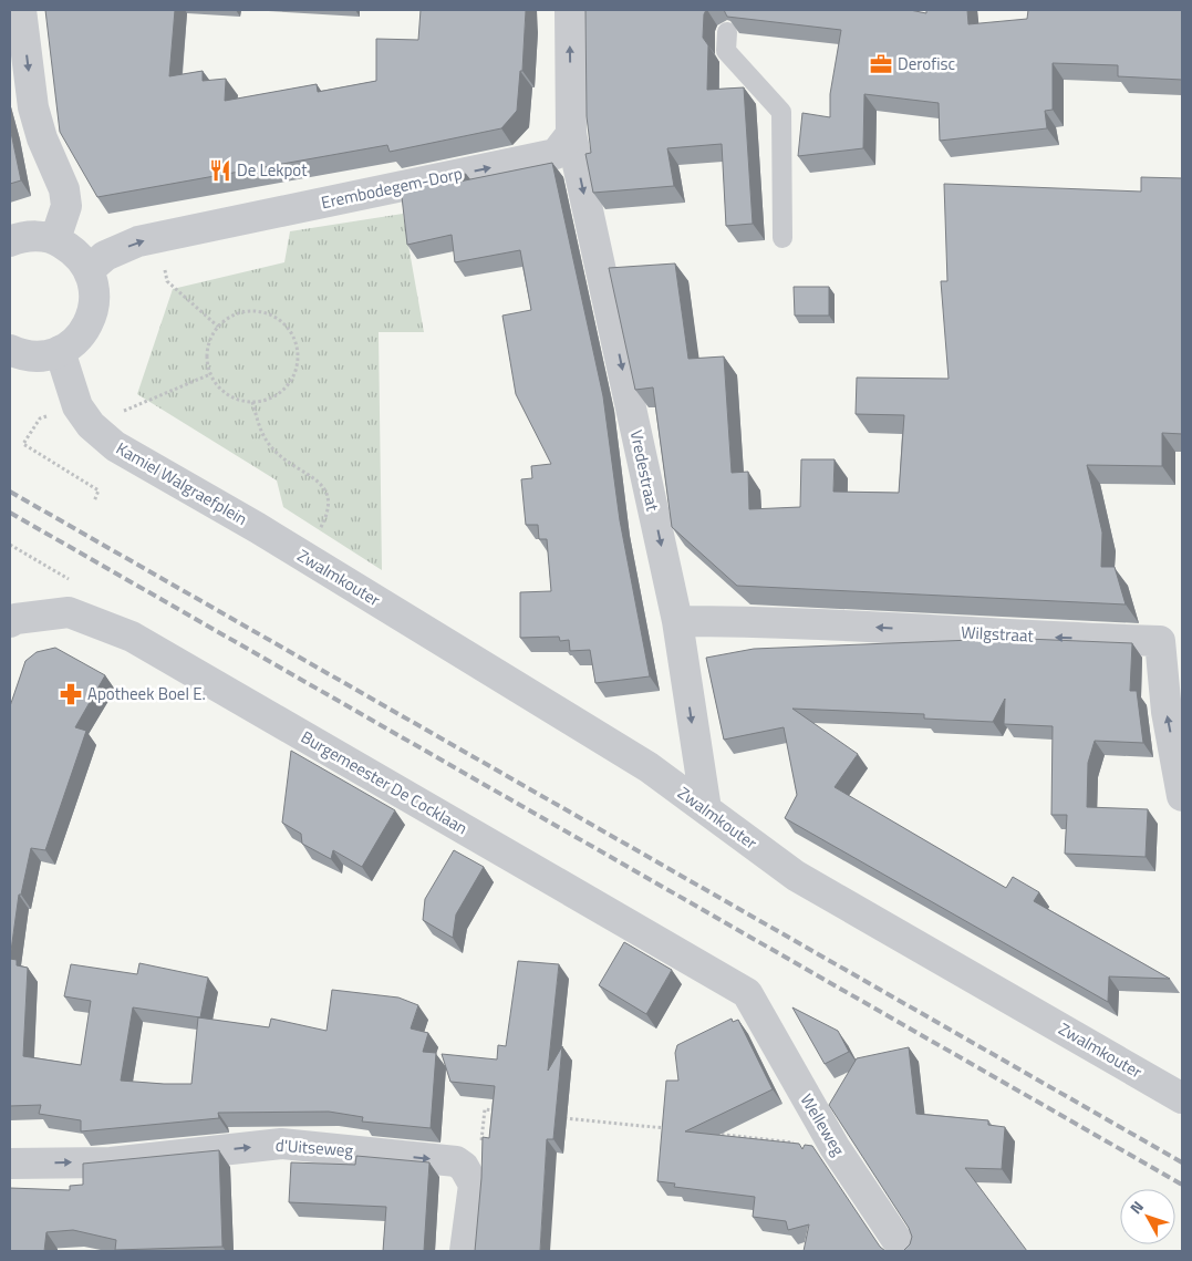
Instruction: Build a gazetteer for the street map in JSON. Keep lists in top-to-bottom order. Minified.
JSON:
{"streets":{"street":["Erembodegem-Dorp","Vredestraat","Kamiel Walgraefplein","Zwalmkouter","Wilgstraat","Burgemeester De Cocklaan","Welleweg","d'Uitseweg"]},"crossings":[["Erembodegem-Dorp","Vredestraat"],["Vredestraat","Zwalmkouter"],["Vredestraat","Wilgstraat"],["Kamiel Walgraefplein","Zwalmkouter"],["Burgemeester De Cocklaan","Welleweg"]],"one_way":["Erembodegem-Dorp","Vredestraat","Wilgstraat","d'Uitseweg"],"places":{"office":["Derofisc"],"restaurant":["De Lekpot"],"pharmacy":["Apotheek Boel E."]},"north":"top left"}
